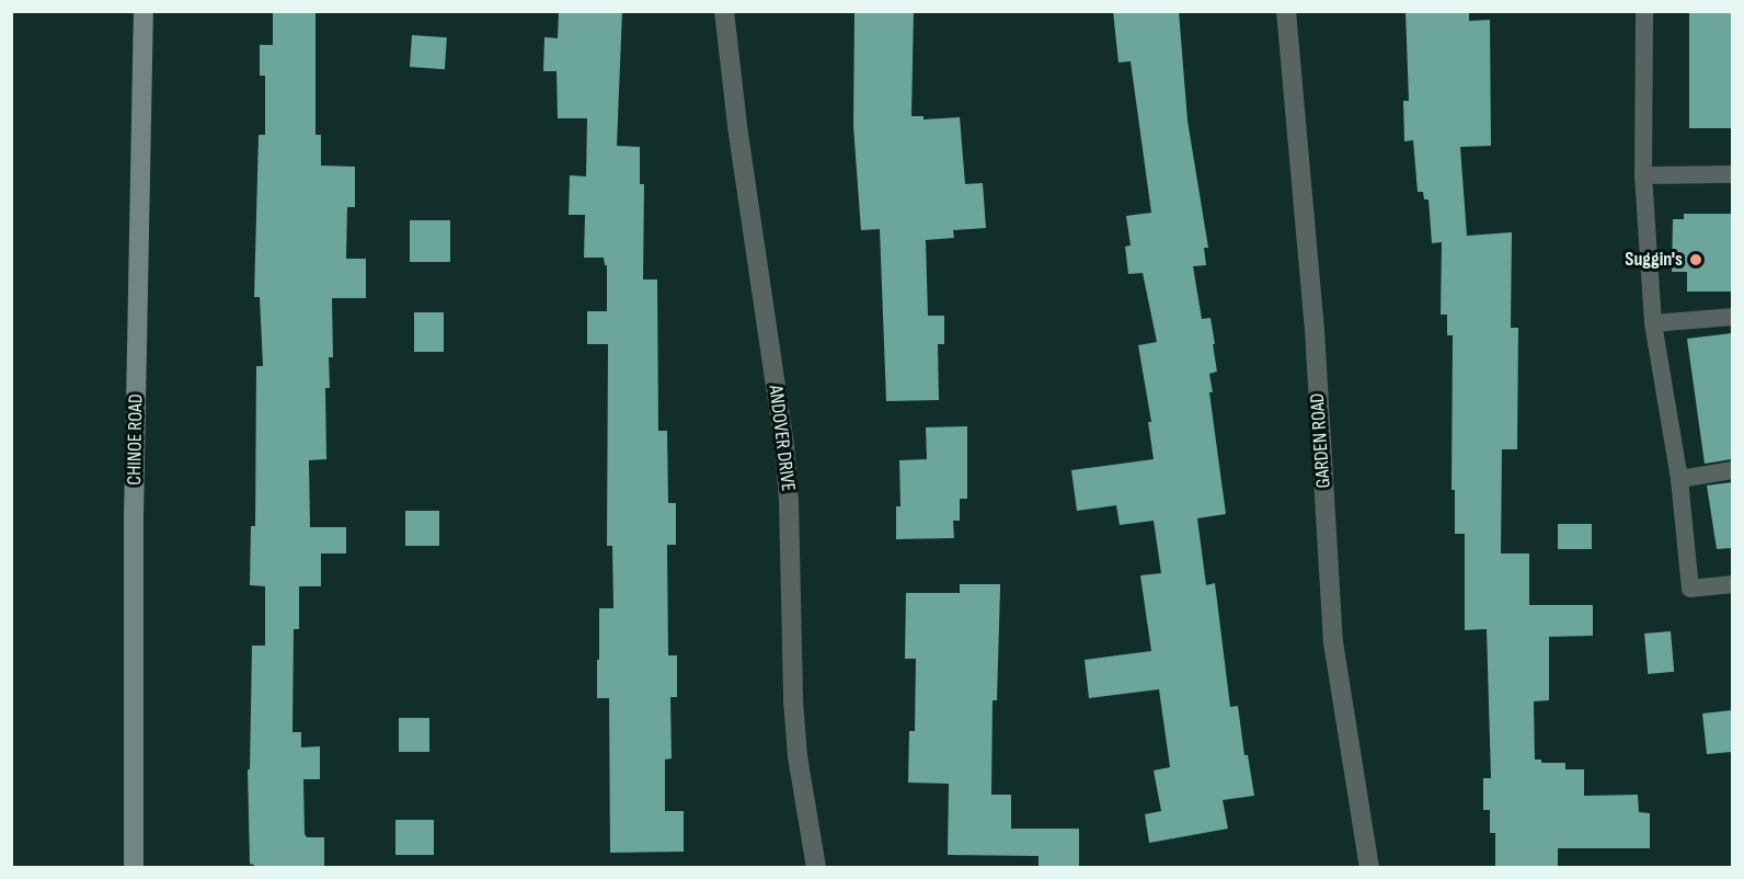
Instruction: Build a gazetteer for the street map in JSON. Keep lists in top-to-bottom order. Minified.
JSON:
{"streets":{"street":["ANDOVER DRIVE","CHINOE ROAD","GARDEN ROAD"]},"places":["Suggin's"]}
